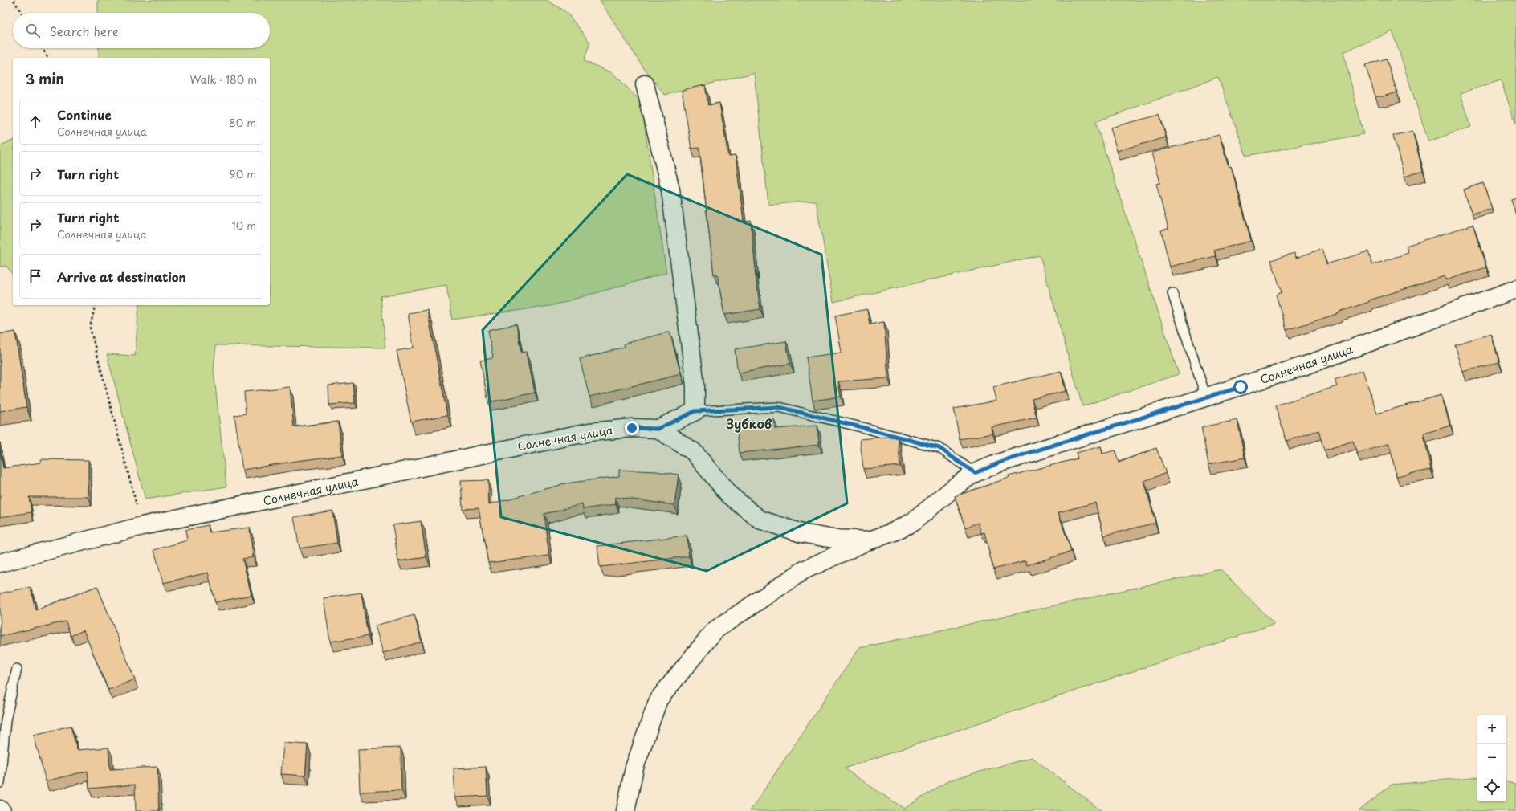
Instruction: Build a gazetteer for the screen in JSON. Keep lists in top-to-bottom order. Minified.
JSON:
{"streets":{"street":["Солнечная улица"]},"districts":["Зубков"],"page":{"search":"Search here","heading":["3 min","Walk · 180 m"],"list":[["Continue","Солнечная улица","80 m"],["Turn right","90 m"],["Turn right","Солнечная улица","10 m"],"Arrive at destination"],"map_buttons":["+","−"]}}
